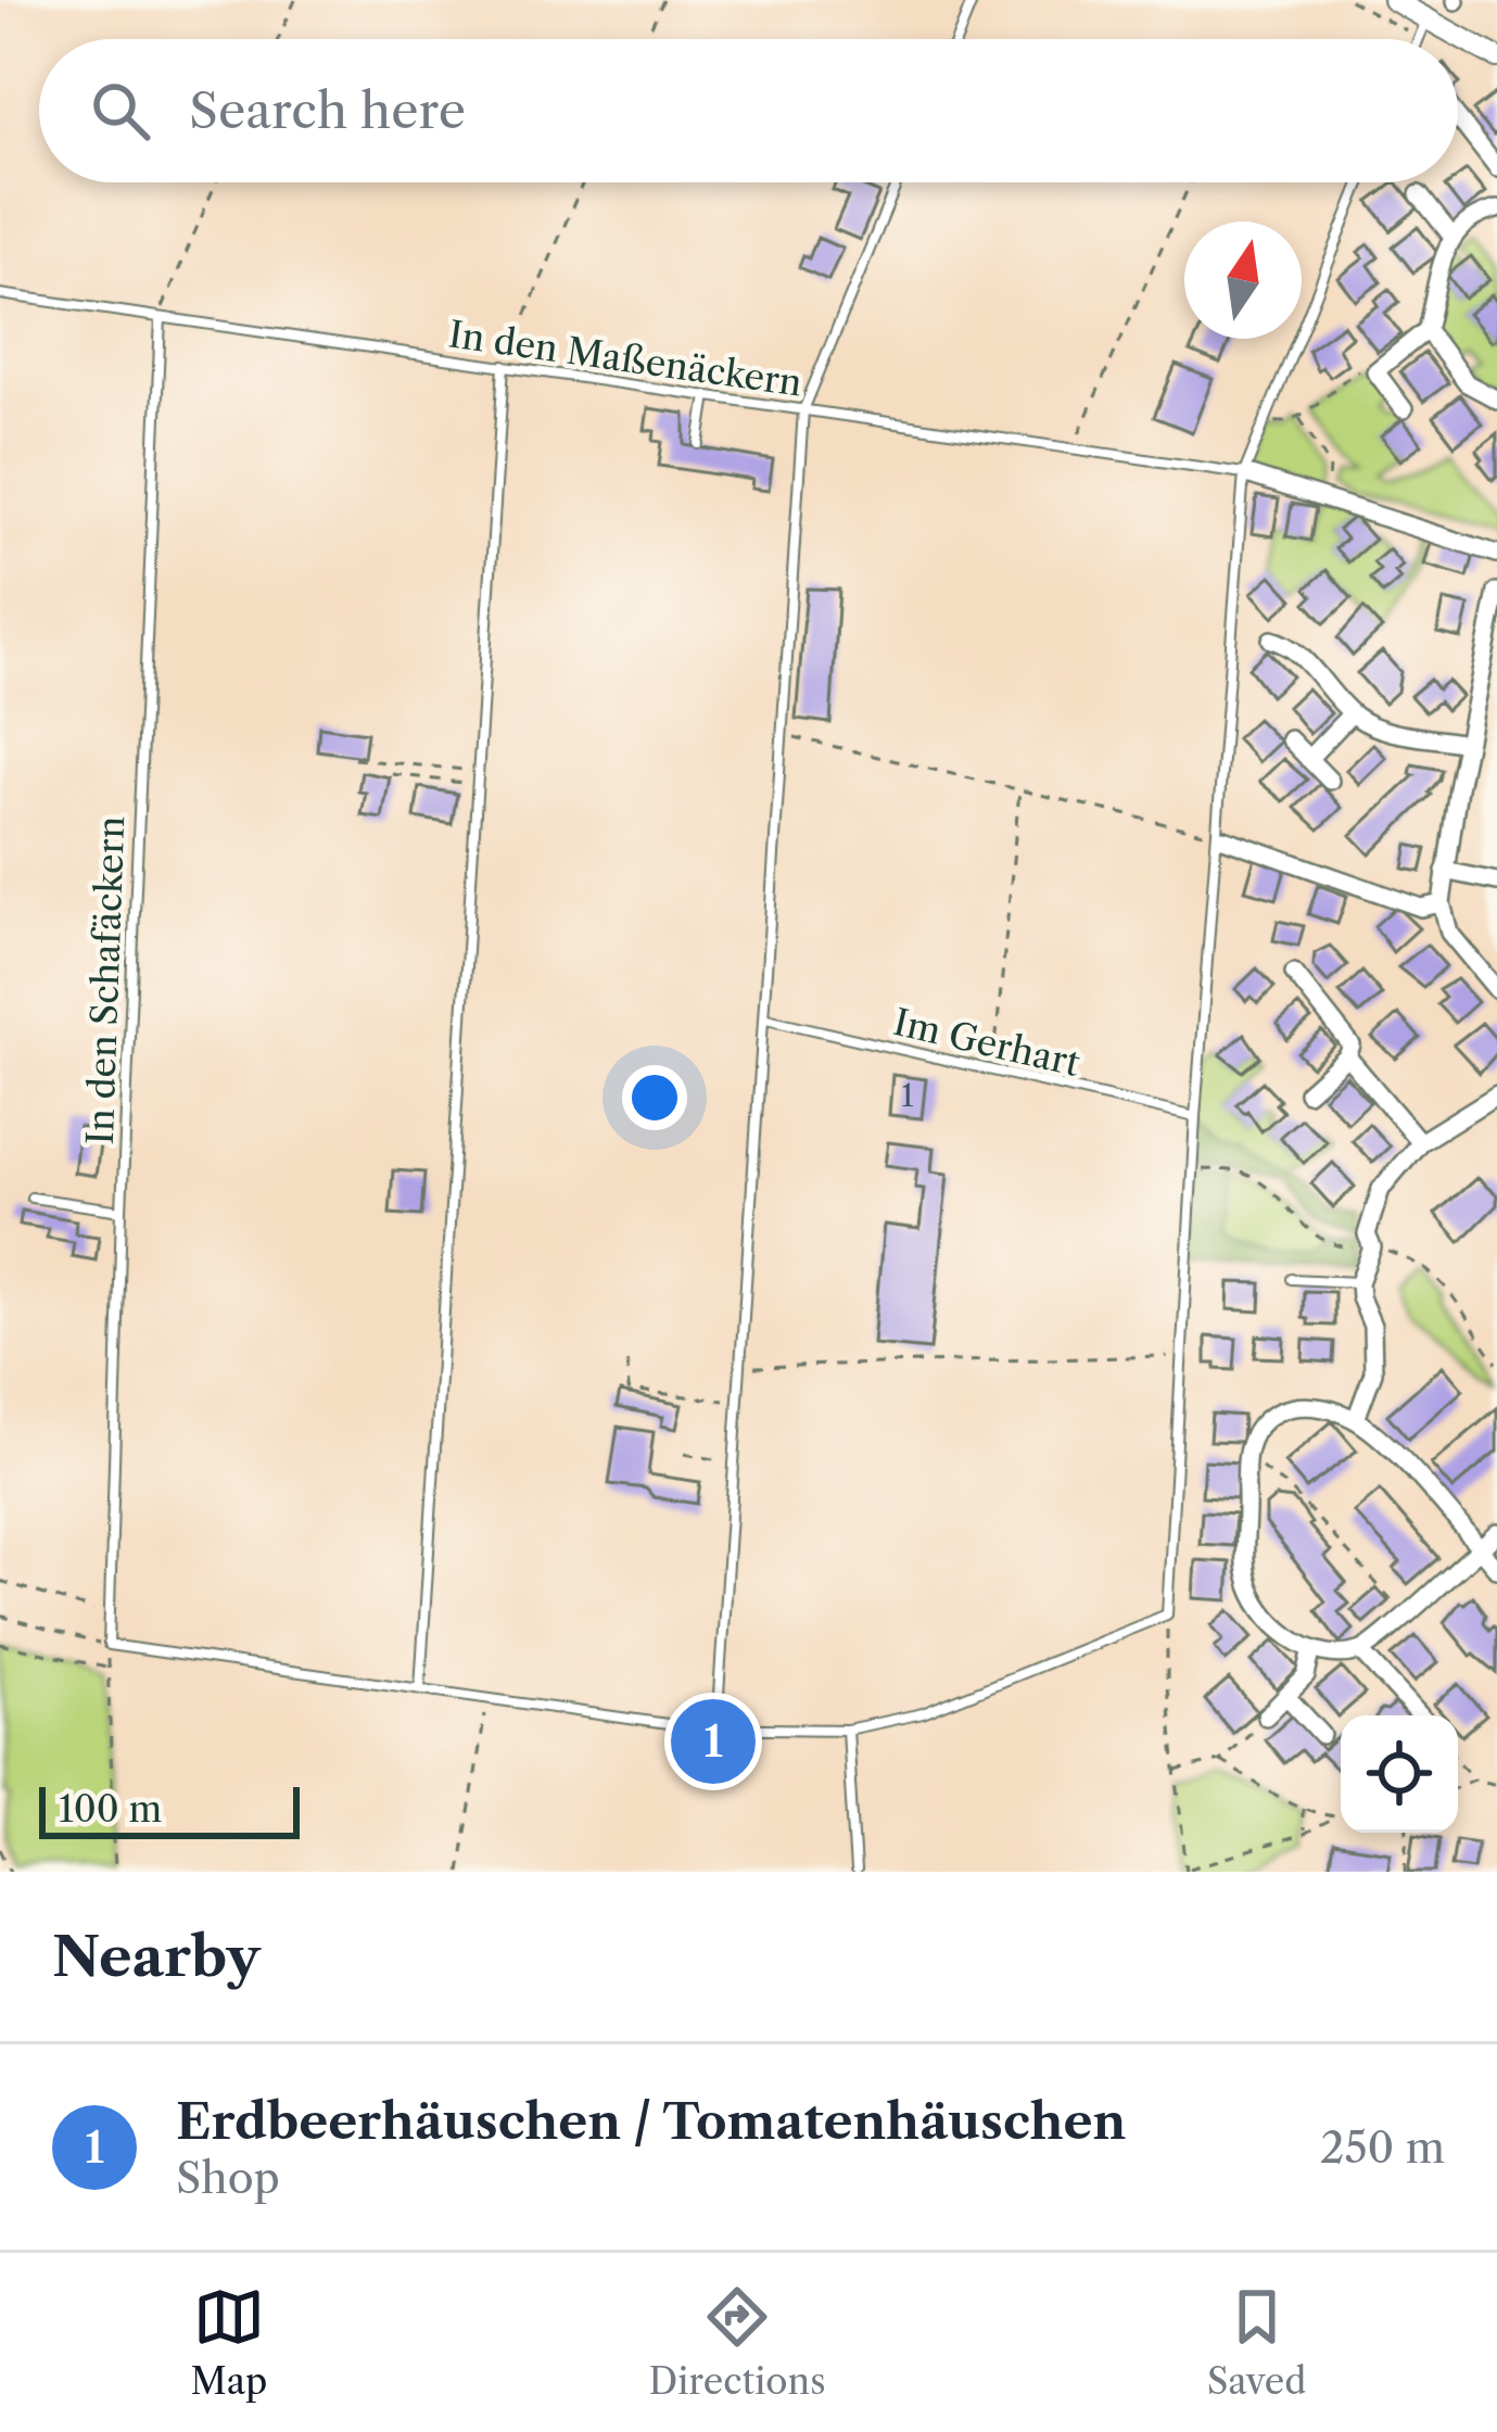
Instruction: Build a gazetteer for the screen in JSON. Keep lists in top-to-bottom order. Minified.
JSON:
{"streets":{"lane":["In den Maßenäckern","In den Schafäckern","Im Gerhart"]},"crossings":[["In den Maßenäckern","In den Schafäckern"]],"house_numbers":["1"],"scale_bar":"100 m","north":"top","page":{"search":"Search here","pins":"1","scale":"100 m","heading":"Nearby","list":[{"mark":"1","name":"Erdbeerhäuschen / Tomatenhäuschen","note":"Shop","value":"250 m"}],"nav":["Map","Directions","Saved"]}}
